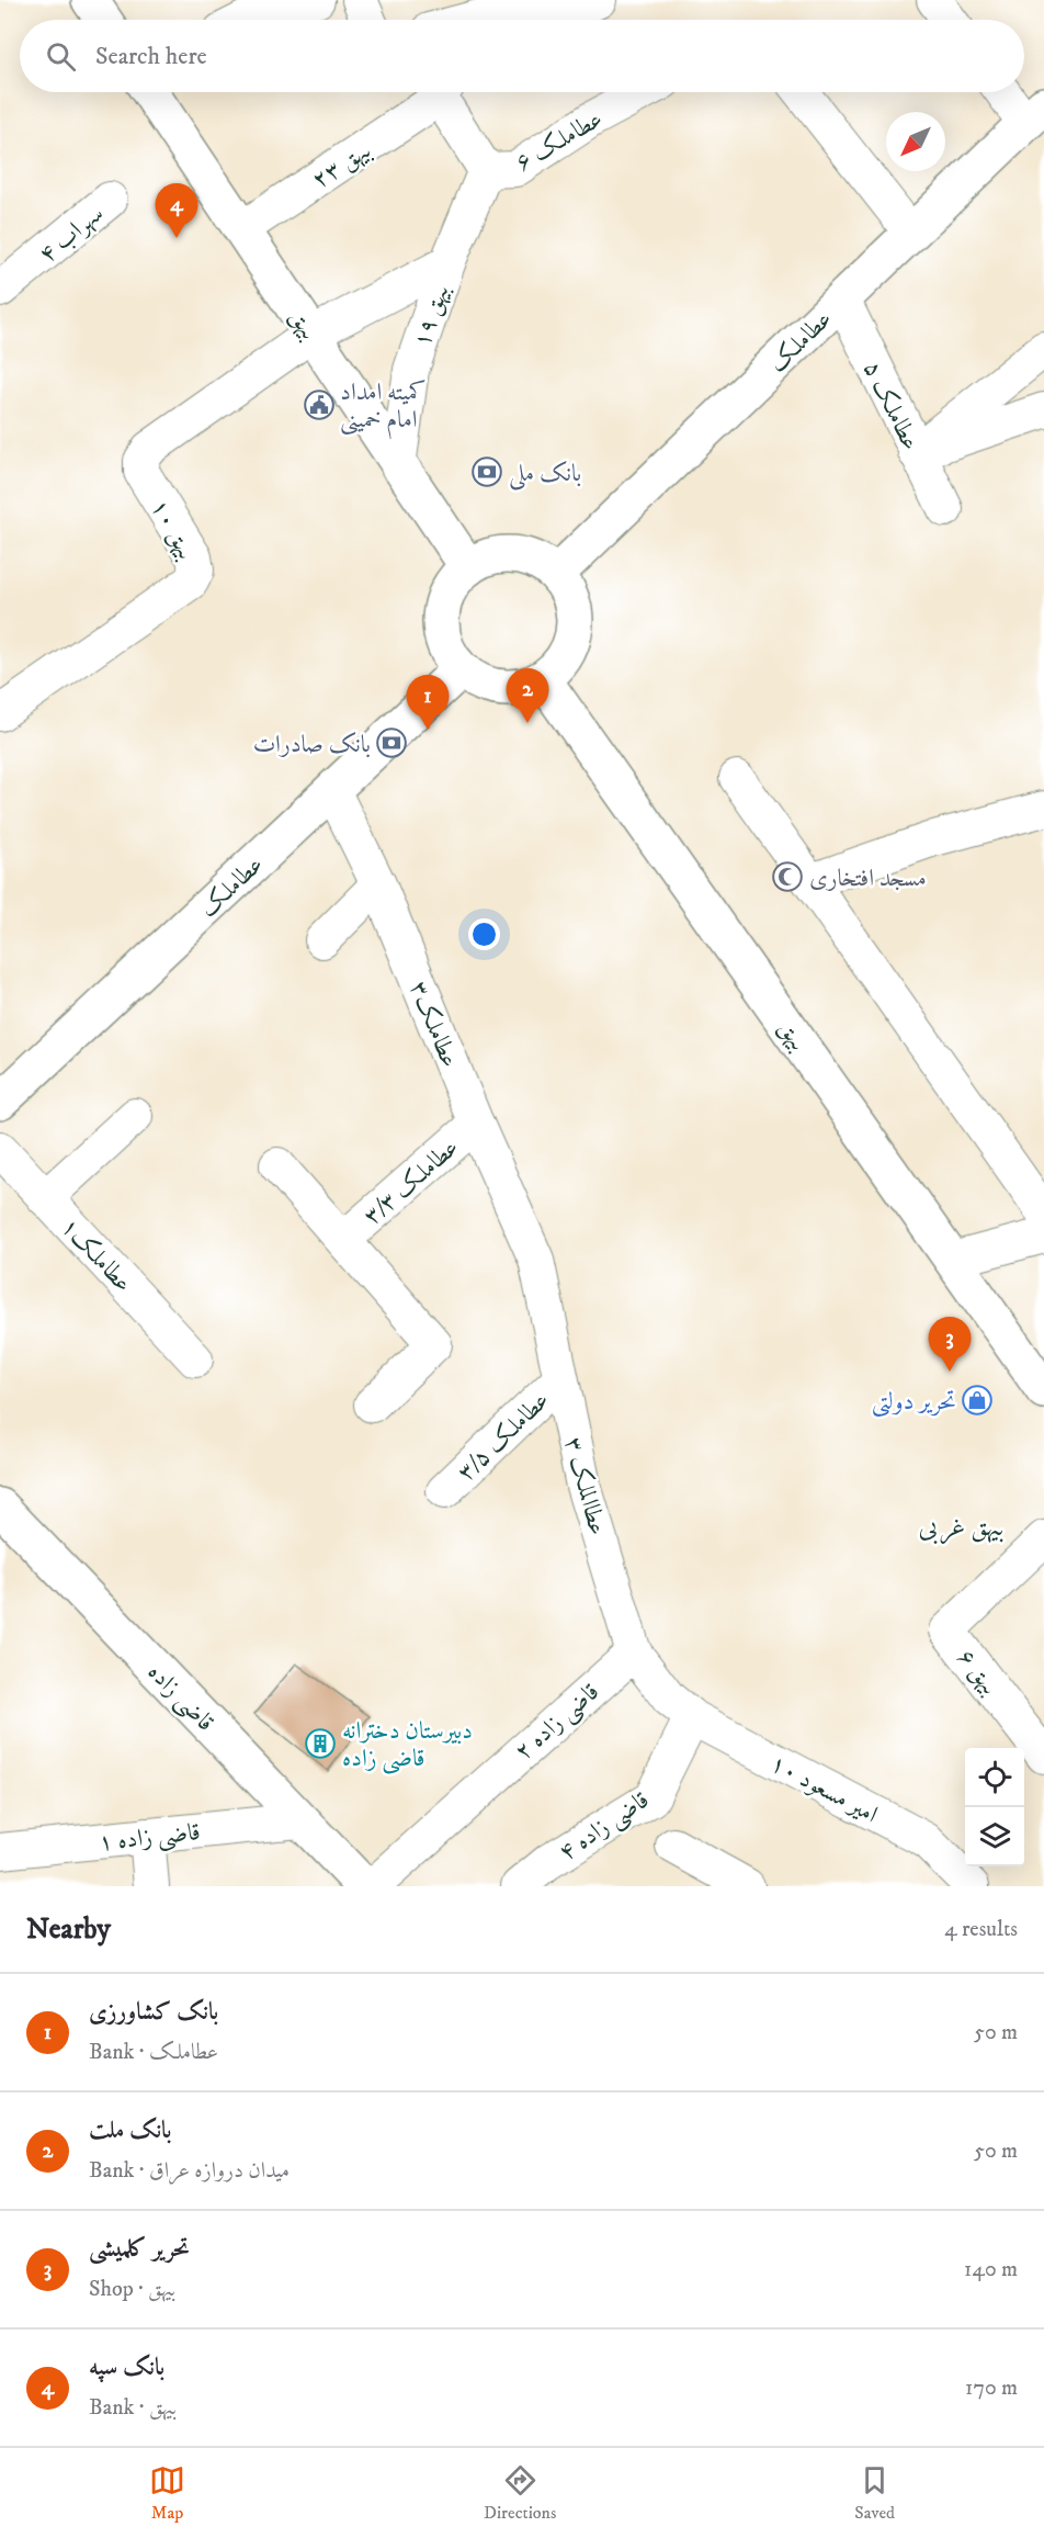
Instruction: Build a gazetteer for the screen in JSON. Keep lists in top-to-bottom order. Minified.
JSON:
{"streets":{"main road":["بیهق","عطاملک","قاضی زاده"],"street":["عطاملک ۶","بیهق ۲۳","سهراب ۴","بیهق ۱۹","عطاملک ۵","بیهق ۱۰","عطاملک۳","عطاملک ۳/۳","عطاملک۱","عطاملک ۳/۵","عطاالملک ۳","بیهق ۶","قاضی زاده ۲","امیر مسعود ۱۰","قاضی زاده ۴","قاضی زاده ۱"]},"crossings":[["عطاملک ۶","بیهق ۱۹"],["بیهق ۲۳","بیهق"],["بیهق ۱۹","بیهق"],["بیهق ۱۹","بیهق ۱۰"],["بیهق","عطاملک"],["بیهق","بیهق ۱۰"],["عطاملک","عطاملک ۵"],["عطاملک","عطاملک۳"],["عطاملک۳","عطاملک ۳/۳"],["عطاملک۳","عطاالملک ۳"],["عطاملک ۳/۵","عطاالملک ۳"],["عطاالملک ۳","قاضی زاده ۲"],["عطاالملک ۳","امیر مسعود ۱۰"],["عطاالملک ۳","قاضی زاده ۴"],["قاضی زاده","قاضی زاده ۱"],["امیر مسعود ۱۰","قاضی زاده ۴"]],"districts":["بیهق غربی"],"places":{"public building":["کمیته امداد امام خمینی"],"bank":["بانک ملی","بانک صادرات"],"mosque":["مسجد افتخاری"],"shop":["تحریر دولتی"],"building":["دبیرستان دخترانه قاضی زاده"]},"north":"bottom left","page":{"search":"Search here","pins":["4","2","1","3"],"heading":["Nearby","4 results"],"list":[{"mark":"1","name":"بانک کشاورزی","note":"Bank · عطاملک","value":"50 m"},{"mark":"2","name":"بانک ملت","note":"Bank · میدان دروازه عراق","value":"50 m"},{"mark":"3","name":"تحریر کلمیشی","note":"Shop · بیهق","value":"140 m"},{"mark":"4","name":"بانک سپه","note":"Bank · بیهق","value":"170 m"}],"nav":["Map","Directions","Saved"]}}
